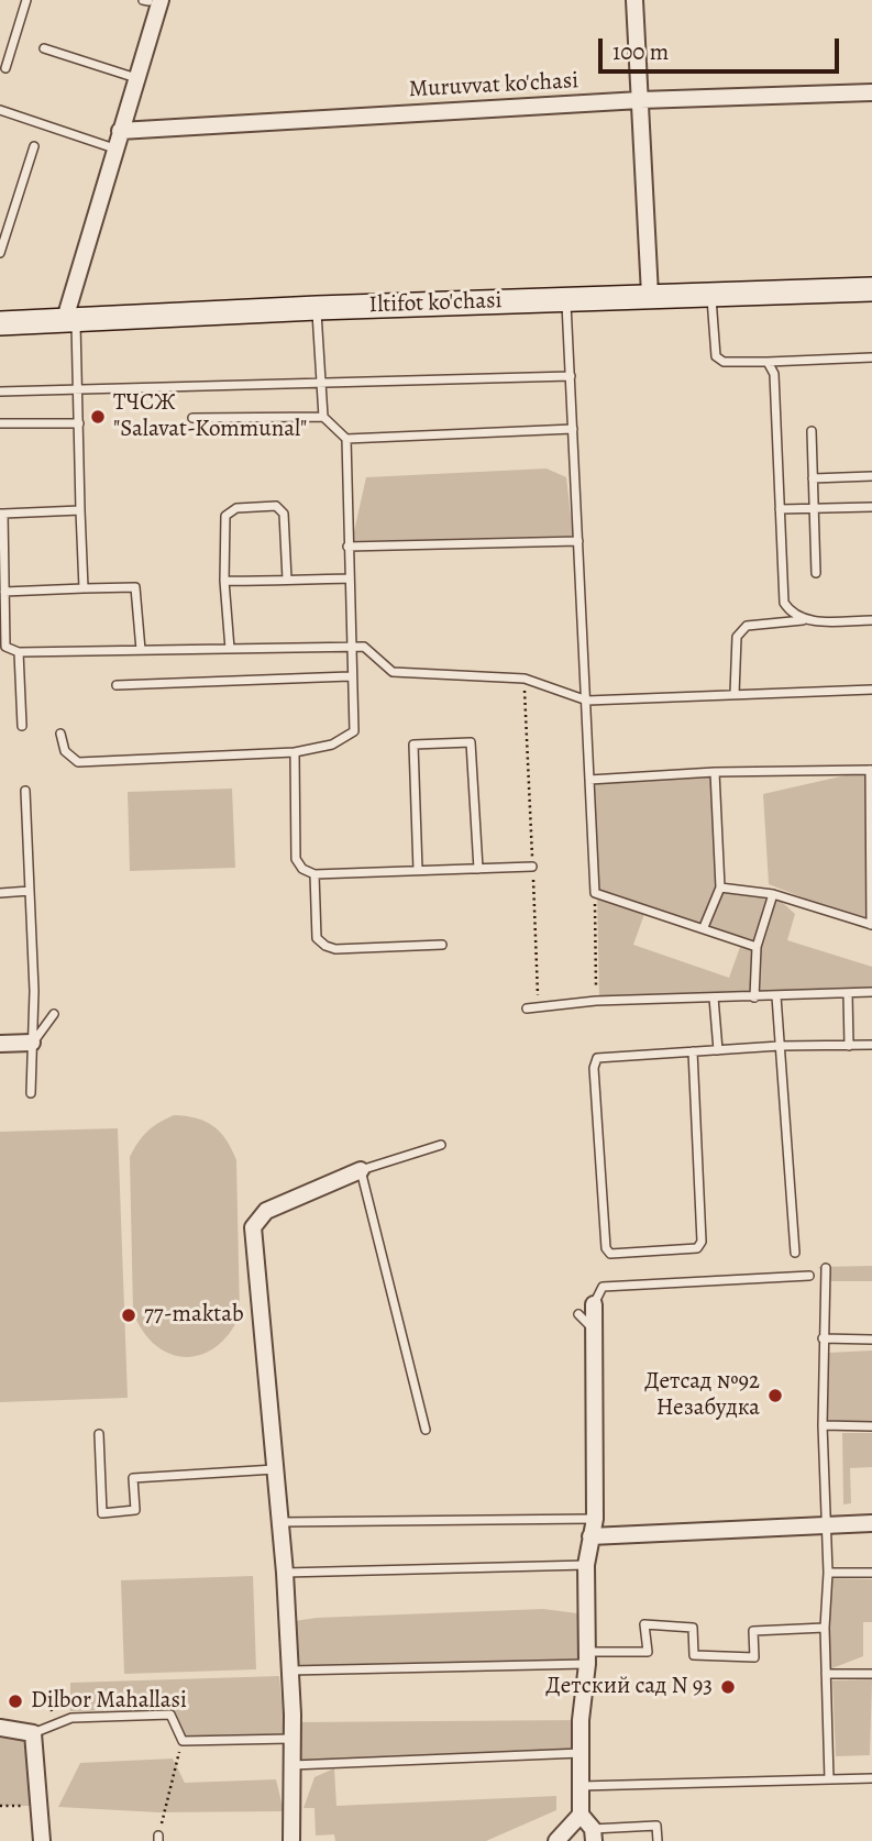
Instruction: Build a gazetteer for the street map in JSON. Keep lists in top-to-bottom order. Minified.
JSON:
{"streets":{"street":["Muruvvat ko'chasi","Iltifot ko'chasi"]},"places":["ТЧСЖ \"Salavat-Kommunal\"","77-maktab","Детсад №92 Незабудка","Детский сад N 93","Dilbor Mahallasi"],"scale_bar":"100 m"}
